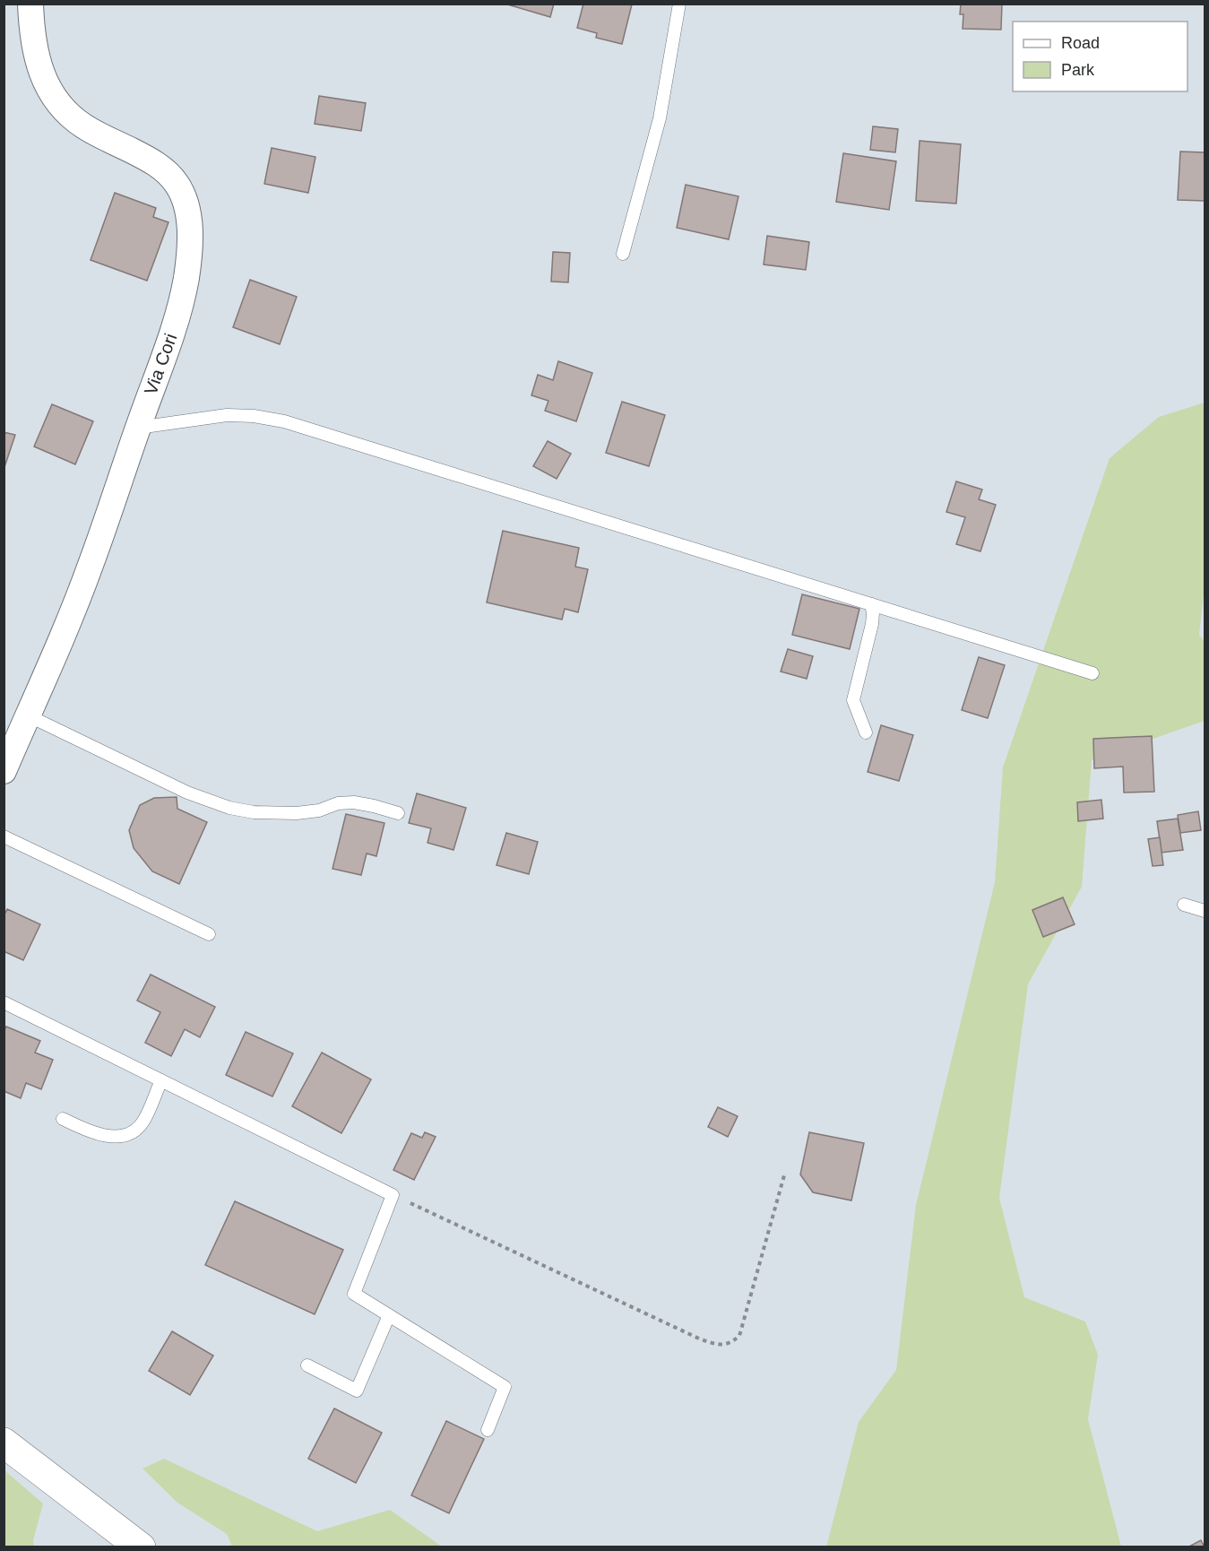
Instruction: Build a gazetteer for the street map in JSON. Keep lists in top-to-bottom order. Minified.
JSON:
{"streets":{"street":["Via Cori"]},"legend":["Road","Park"]}
